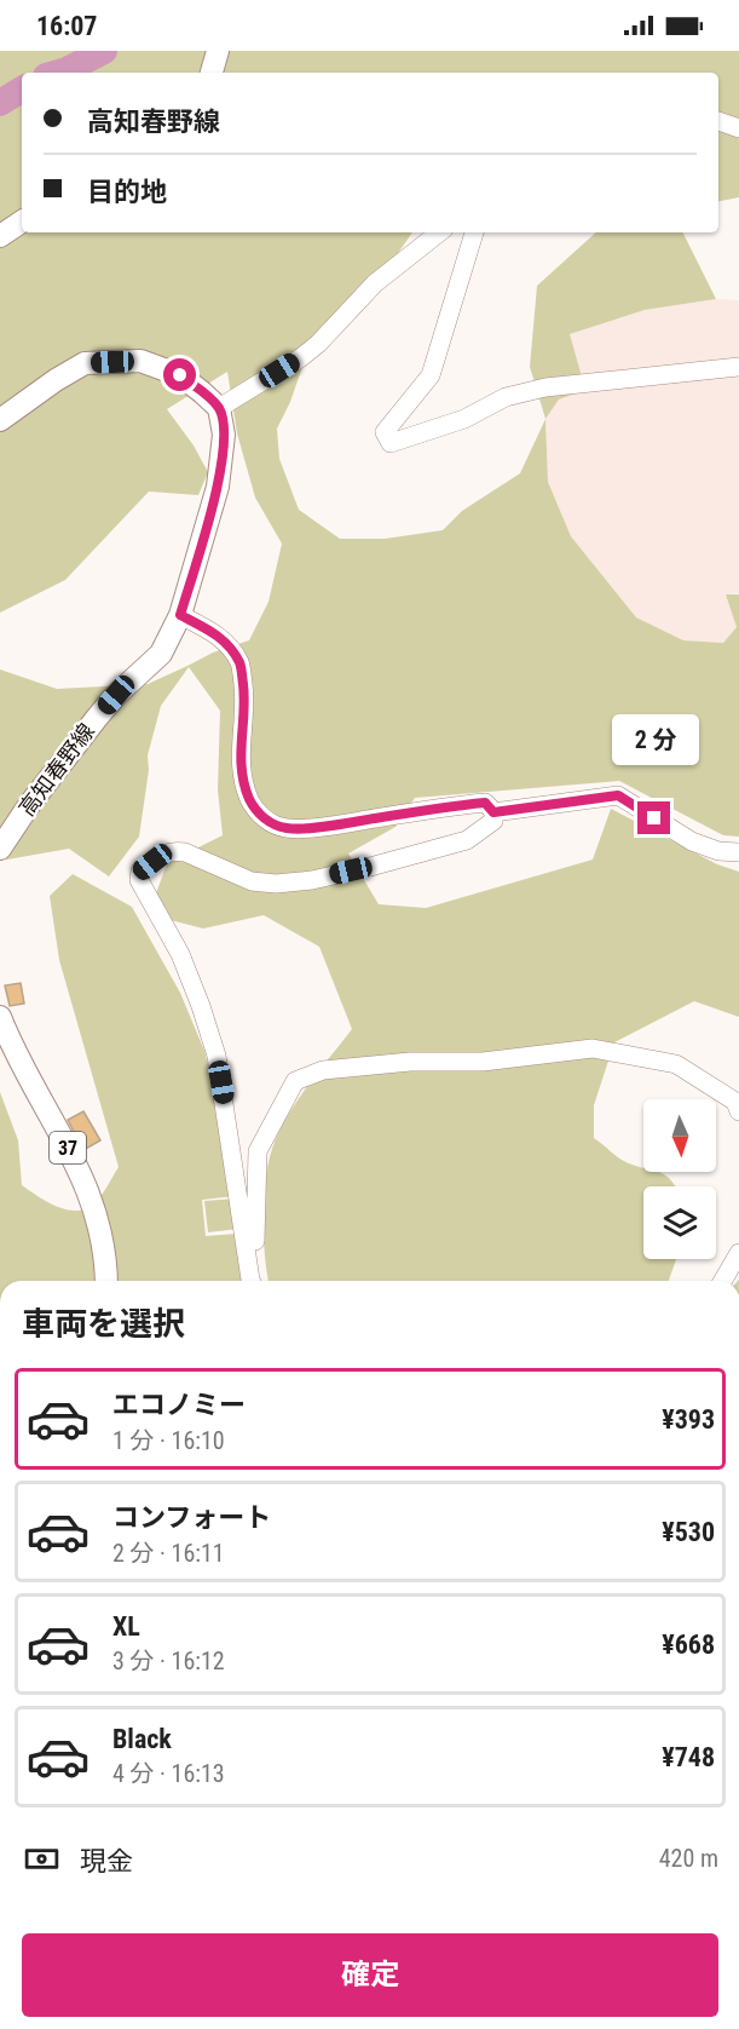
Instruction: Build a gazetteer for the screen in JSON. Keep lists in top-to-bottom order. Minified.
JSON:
{"streets":{"main road":["高知春野線","37"]},"north":"bottom","page":{"status":"16:07","banner":["高知春野線","目的地"],"bubble":"2 分","heading":"車両を選択","list":[{"name":"エコノミー","note":"1 分 · 16:10","value":"¥393"},{"name":"コンフォート","note":"2 分 · 16:11","value":"¥530"},{"name":"XL","note":"3 分 · 16:12","value":"¥668"},{"name":"Black","note":"4 分 · 16:13","value":"¥748"}],"pay":["現金","420 m"],"buttons":"確定"}}
